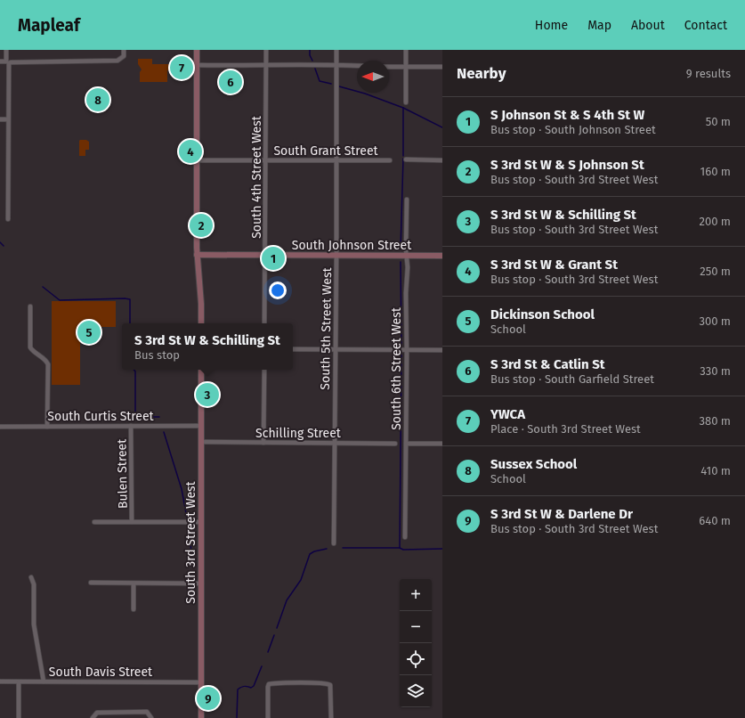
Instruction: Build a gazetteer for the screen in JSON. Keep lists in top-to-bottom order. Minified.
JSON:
{"streets":{"main road":["South Johnson Street","South 3rd Street West"],"street":["South Grant Street","South 4th Street West","South 5th Street West","South 6th Street West","South Curtis Street","Schilling Street","Bulen Street","South Davis Street"]},"crossings":[["South Grant Street","South 4th Street West"],["South Grant Street","South 5th Street West"],["South 4th Street West","South Johnson Street"],["South Johnson Street","South 5th Street West"],["South Johnson Street","South 6th Street West"],["South 5th Street West","Schilling Street"],["South Curtis Street","Bulen Street"],["South Curtis Street","South 3rd Street West"],["Schilling Street","South 3rd Street West"],["South 3rd Street West","South Davis Street"]],"north":"left","page":{"header":"Mapleaf","nav":["Home","Map","About","Contact"],"heading":["Nearby","9 results"],"pins":["7","6","8","4","2","1","5","3","9"],"list":[{"mark":"1","name":"S Johnson St & S 4th St W","note":"Bus stop · South Johnson Street","value":"50 m"},{"mark":"2","name":"S 3rd St W & S Johnson St","note":"Bus stop · South 3rd Street West","value":"160 m"},{"mark":"3","name":"S 3rd St W & Schilling St","note":"Bus stop · South 3rd Street West","value":"200 m"},{"mark":"4","name":"S 3rd St W & Grant St","note":"Bus stop · South 3rd Street West","value":"250 m"},{"mark":"5","name":"Dickinson School","note":"School","value":"300 m"},{"mark":"6","name":"S 3rd St & Catlin St","note":"Bus stop · South Garfield Street","value":"330 m"},{"mark":"7","name":"YWCA","note":"Place · South 3rd Street West","value":"380 m"},{"mark":"8","name":"Sussex School","note":"School","value":"410 m"},{"mark":"9","name":"S 3rd St W & Darlene Dr","note":"Bus stop · South 3rd Street West","value":"640 m"}],"popup":["S 3rd St W & Schilling St","Bus stop"],"map_buttons":["+","−"]}}
